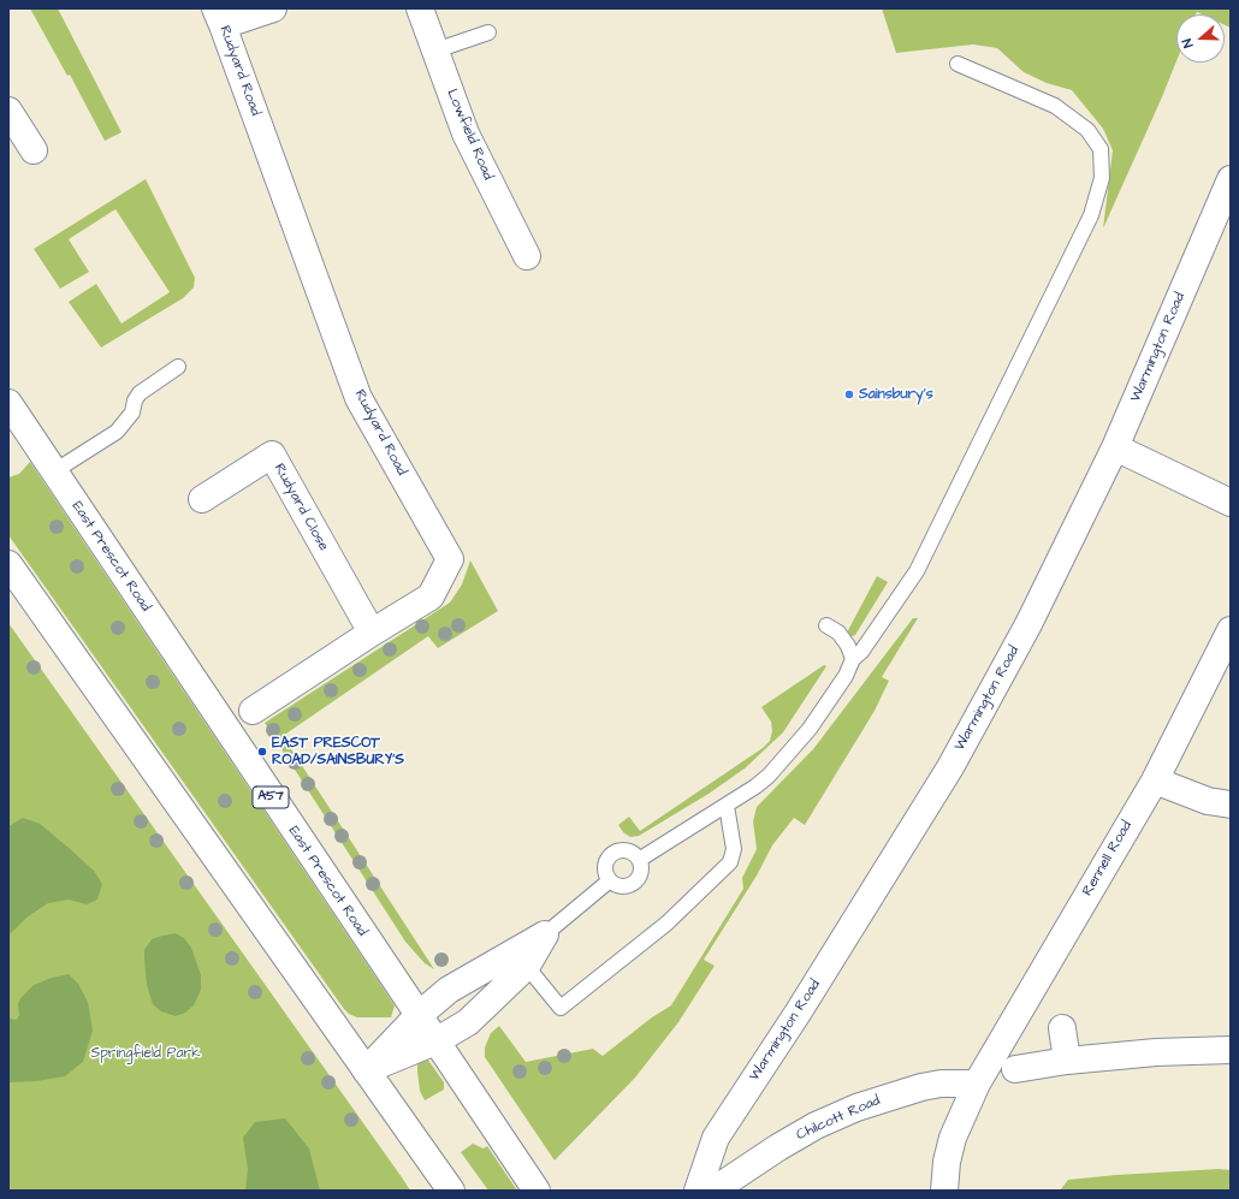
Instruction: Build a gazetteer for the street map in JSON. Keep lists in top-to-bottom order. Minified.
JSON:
{"streets":{"main road":["Rudyard Road","Lowfield Road","Warmington Road","Rudyard Close","East Prescot Road","A57","Rennell Road","Chilcott Road"]},"crossings":[["Rudyard Road","Rudyard Close"],["Rennell Road","Chilcott Road"]],"parks":["Springfield Park"],"places":["Sainsbury's","EAST PRESCOT ROAD/SAINSBURY'S"],"north":"left"}
